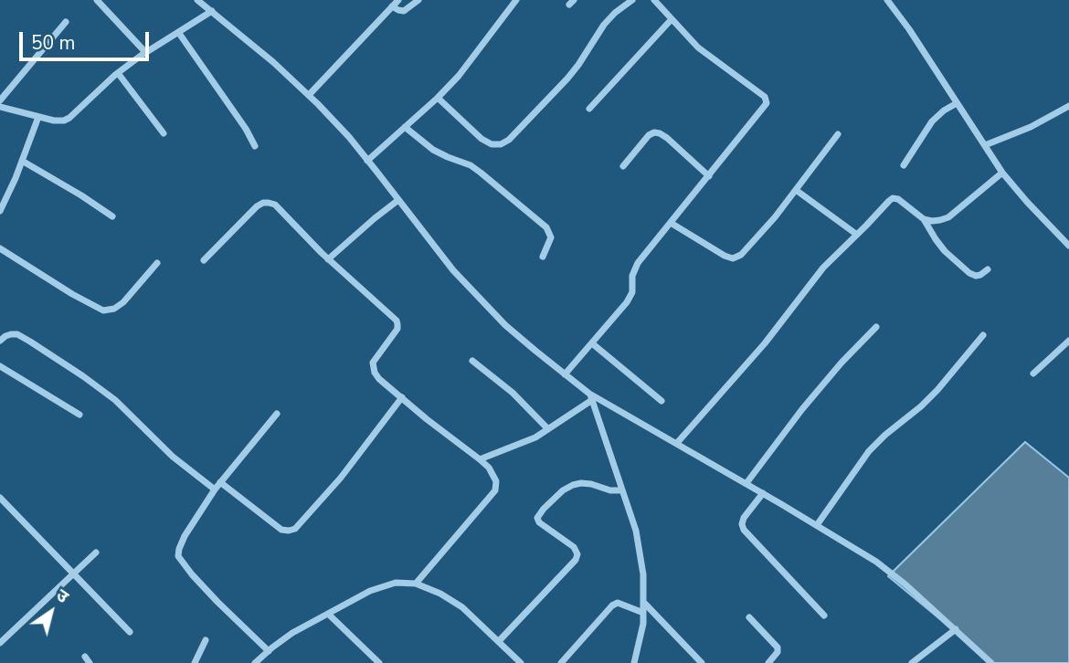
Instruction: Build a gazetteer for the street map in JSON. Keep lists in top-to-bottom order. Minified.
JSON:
{"scale_bar":"50 m","north":"top right"}
